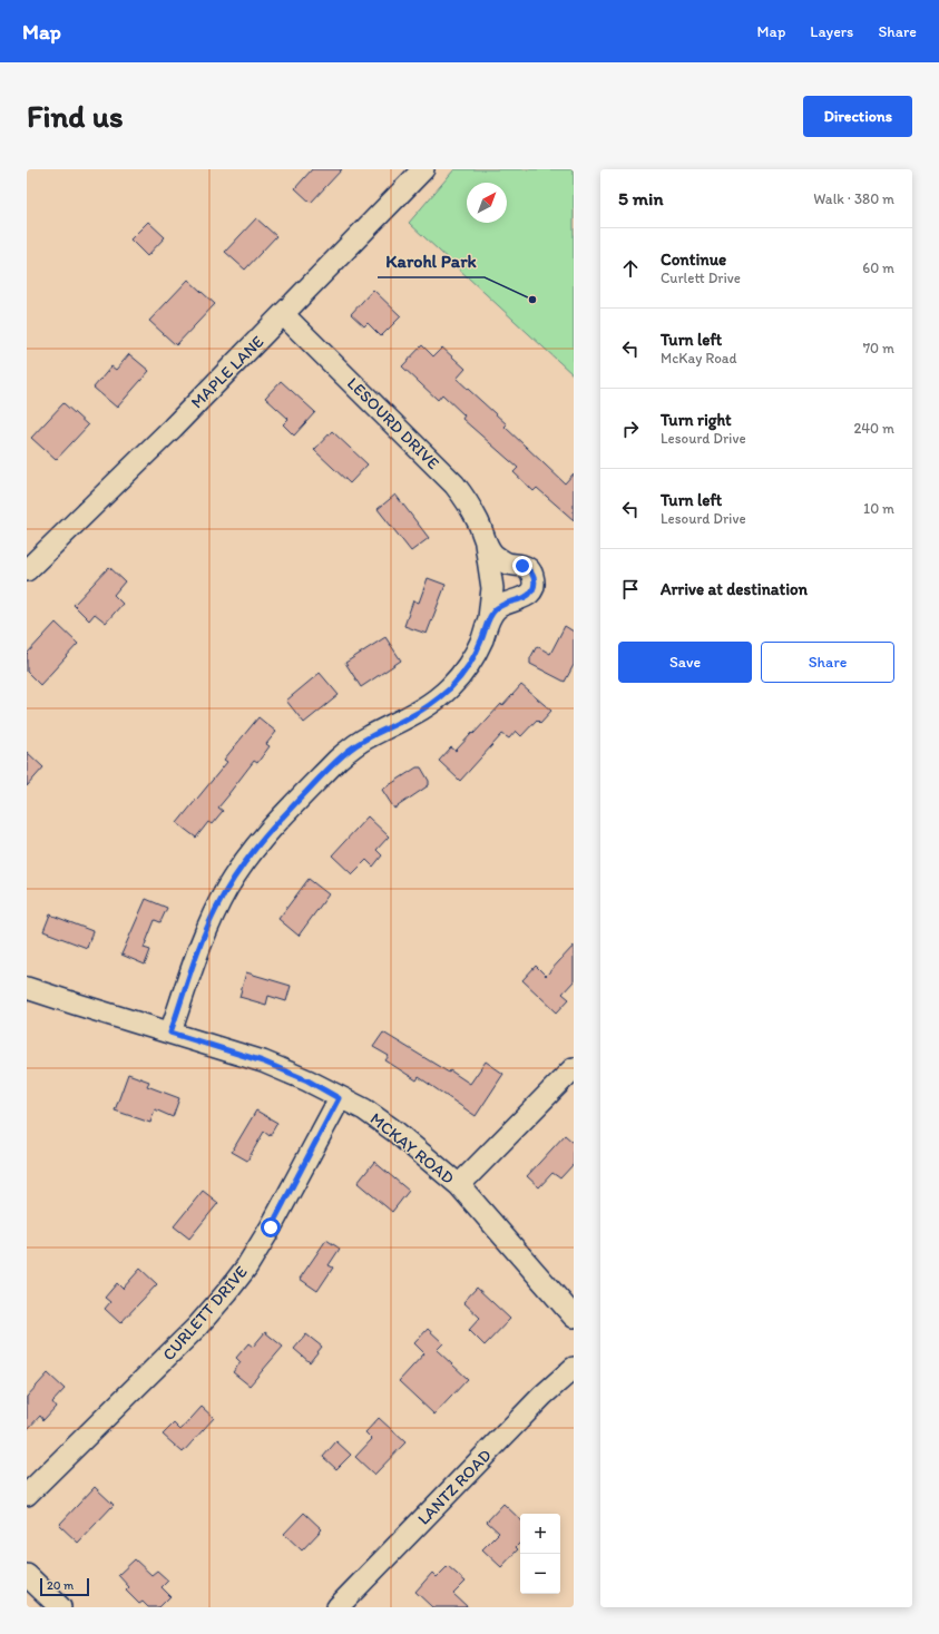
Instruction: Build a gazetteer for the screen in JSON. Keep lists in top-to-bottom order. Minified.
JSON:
{"streets":{"street":["MAPLE LANE","LESOURD DRIVE","MCKAY ROAD","CURLETT DRIVE","LANTZ ROAD"]},"crossings":[["MAPLE LANE","LESOURD DRIVE"],["LESOURD DRIVE","MCKAY ROAD"],["MCKAY ROAD","CURLETT DRIVE"]],"places":["Karohl Park"],"scale_bar":"20 m","north":"top right","page":{"header":"Map","nav":["Map","Layers","Share"],"buttons":["Directions",["Save","Share"]],"title":"Find us","heading":["5 min","Walk · 380 m"],"list":[["Continue","Curlett Drive","60 m"],["Turn left","McKay Road","70 m"],["Turn right","Lesourd Drive","240 m"],["Turn left","Lesourd Drive","10 m"],"Arrive at destination"],"map_buttons":["+","−"],"scale":"20 m"}}
